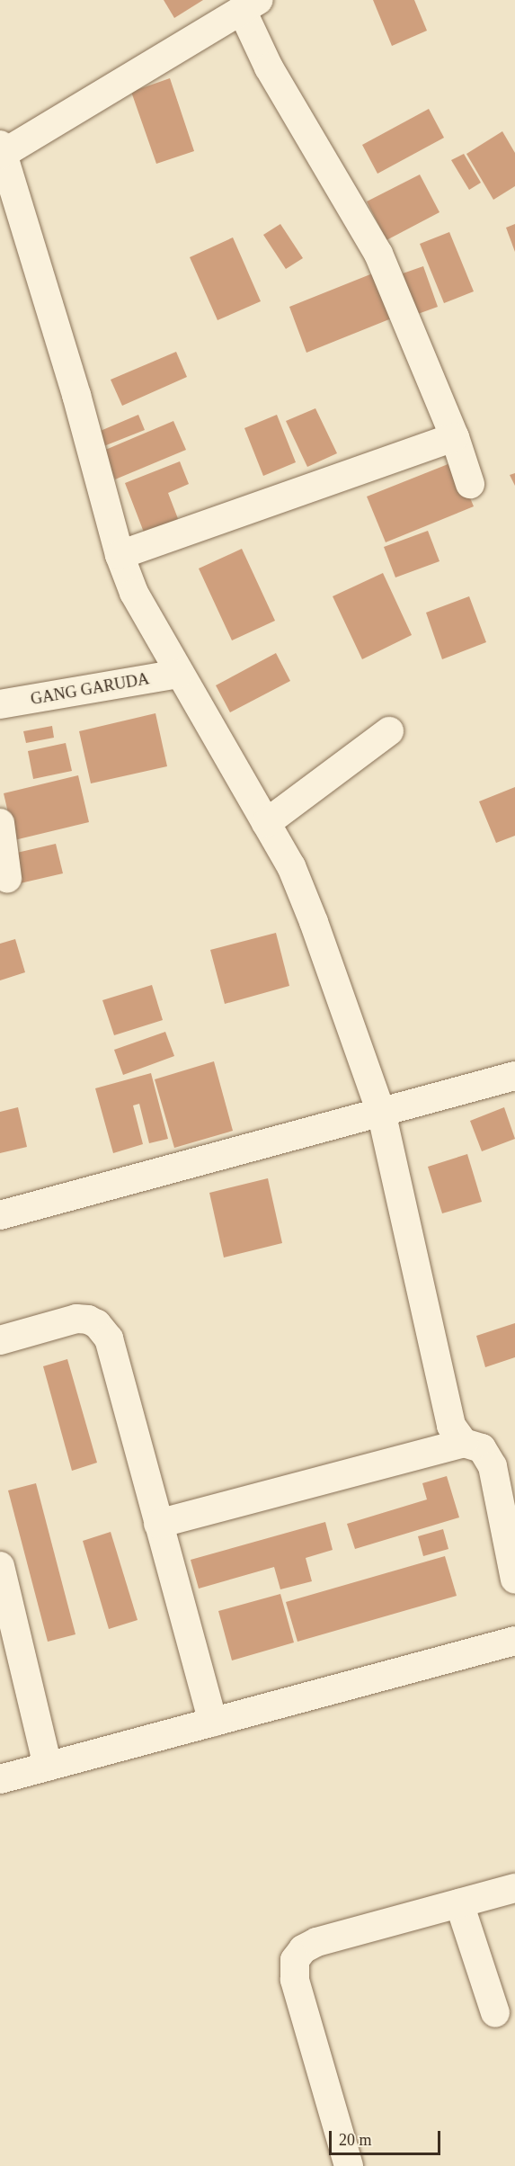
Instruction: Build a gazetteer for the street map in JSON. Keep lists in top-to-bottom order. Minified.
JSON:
{"streets":{"street":["GANG GARUDA"]},"scale_bar":"20 m"}
